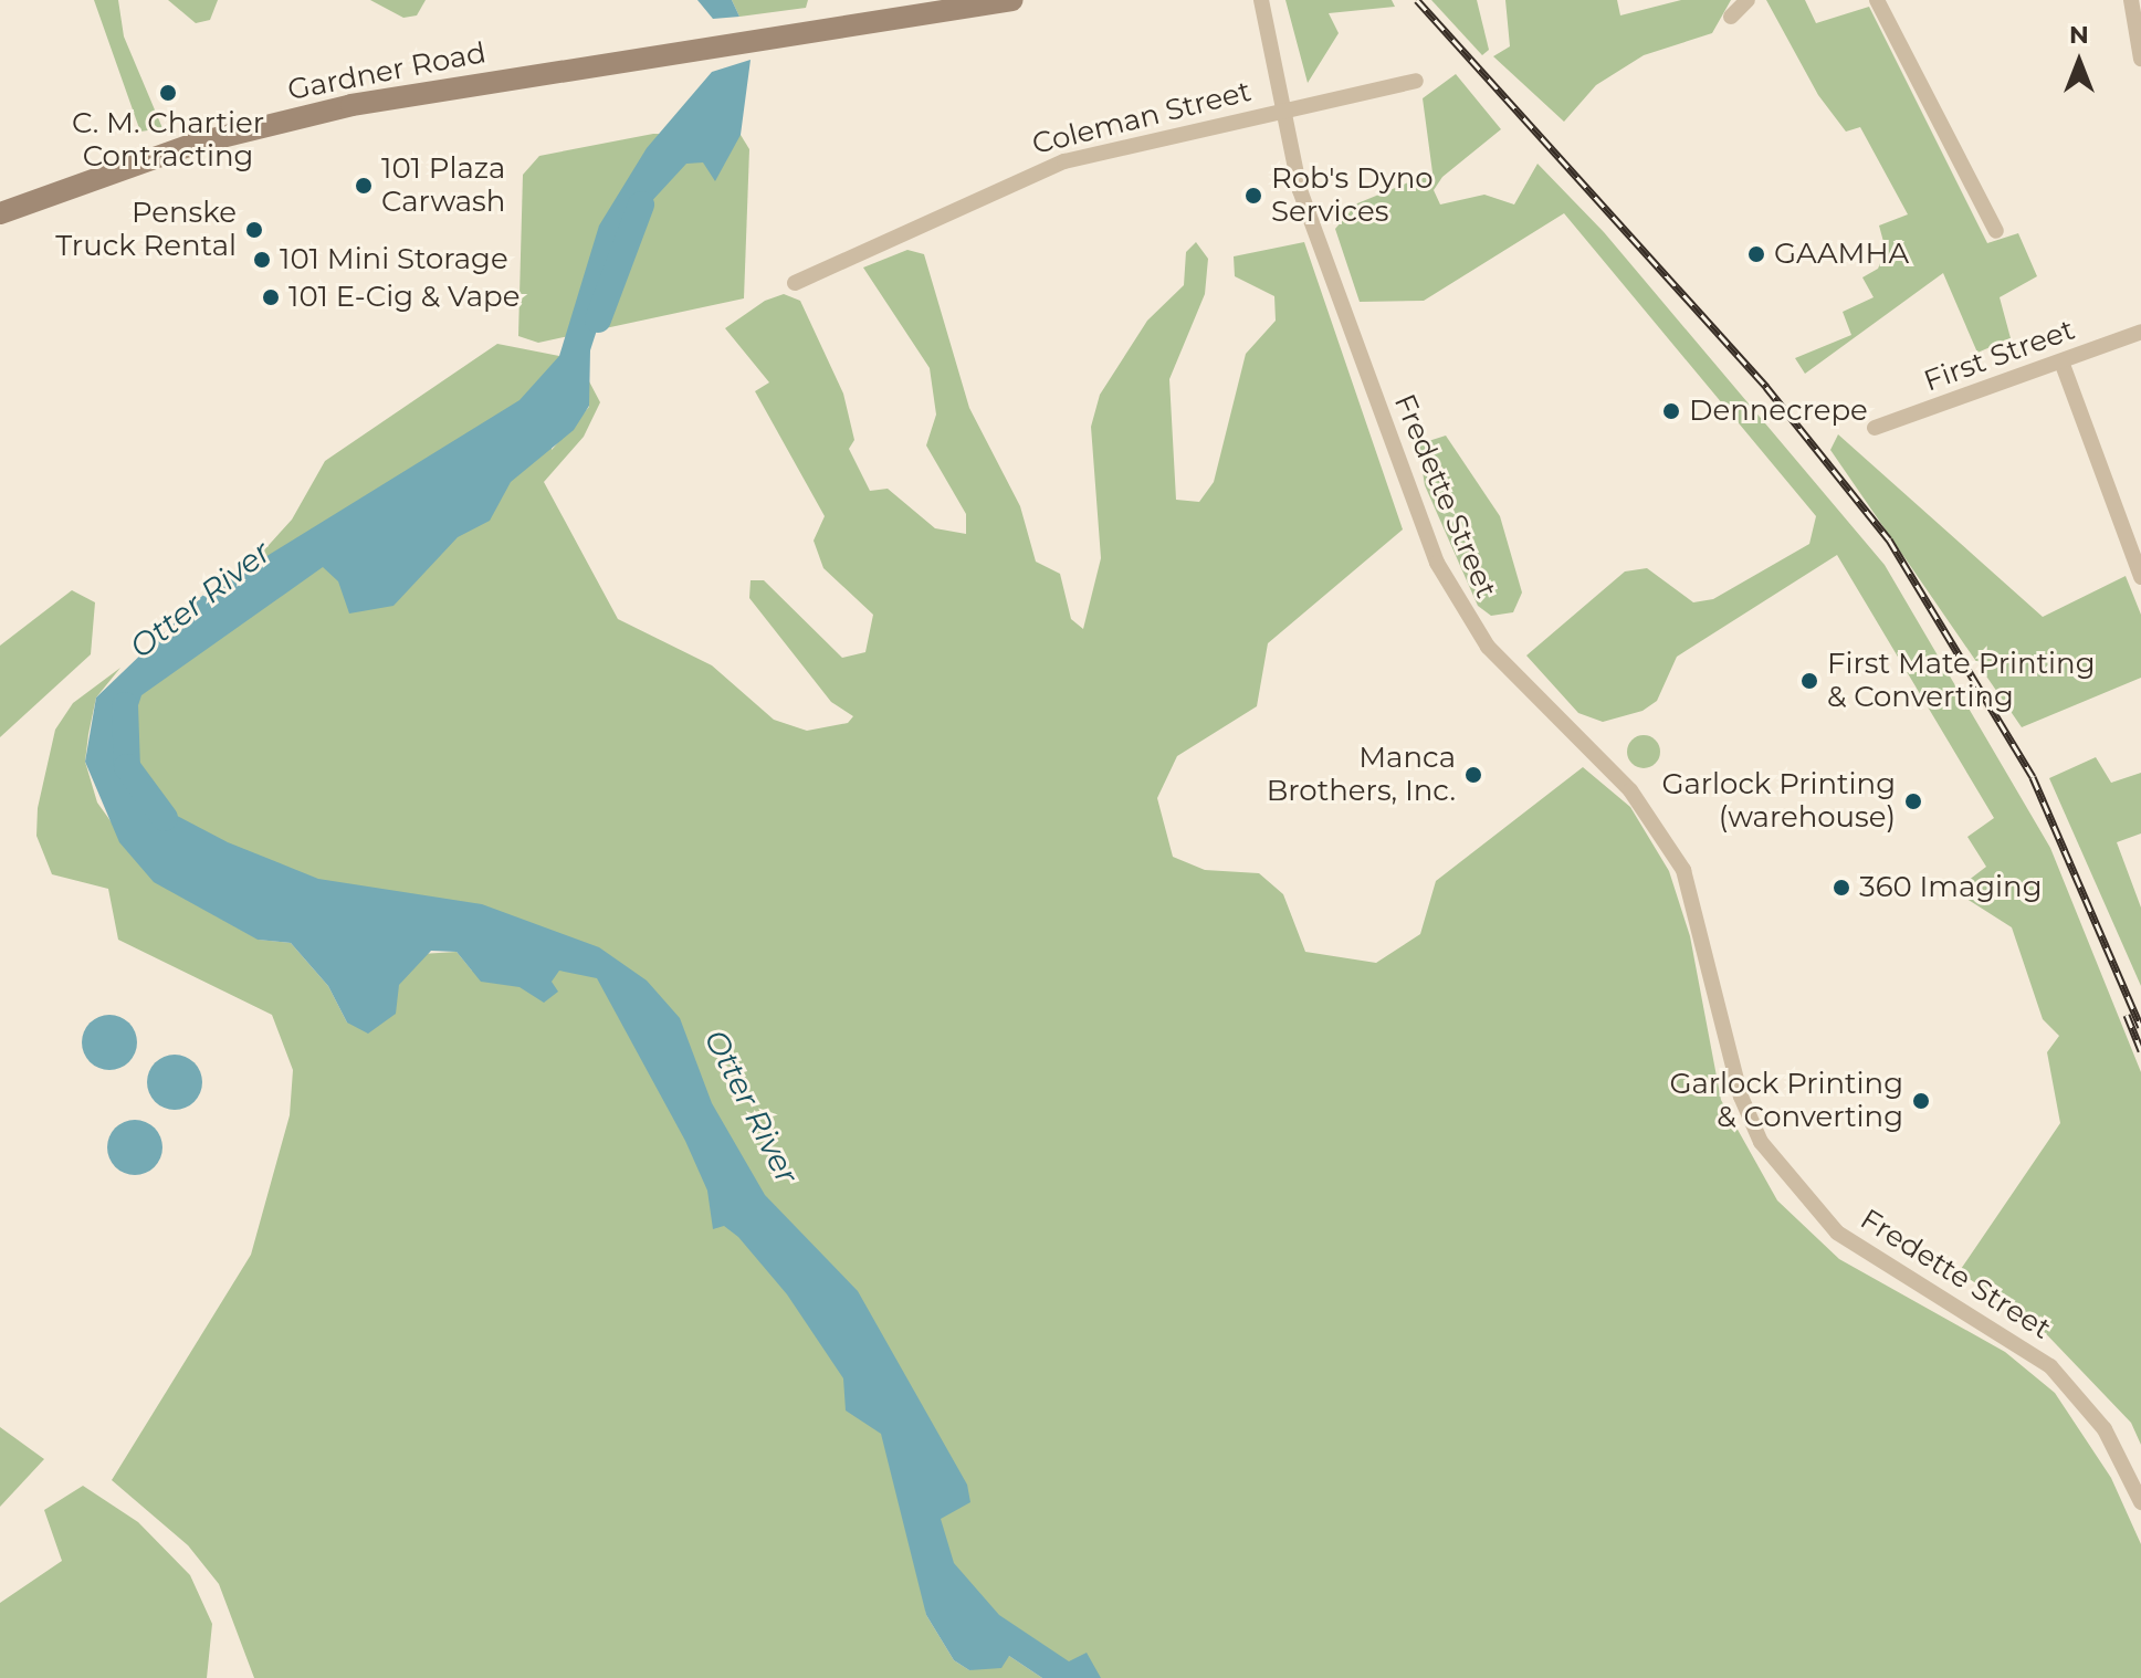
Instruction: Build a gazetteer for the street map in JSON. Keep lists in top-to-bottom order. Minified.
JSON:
{"streets":{"main road":["Gardner Road"],"street":["Coleman Street","First Street","Fredette Street"]},"crossings":[["Coleman Street","Fredette Street"]],"water":["Otter River"],"places":["C. M. Chartier Contracting","101 Plaza Carwash","Rob's Dyno Services","Penske Truck Rental","GAAMHA","101 Mini Storage","101 E-Cig & Vape","Dennecrepe","First Mate Printing & Converting","Manca Brothers, Inc.","Garlock Printing (warehouse)","360 Imaging","Garlock Printing & Converting"],"north":"top"}
